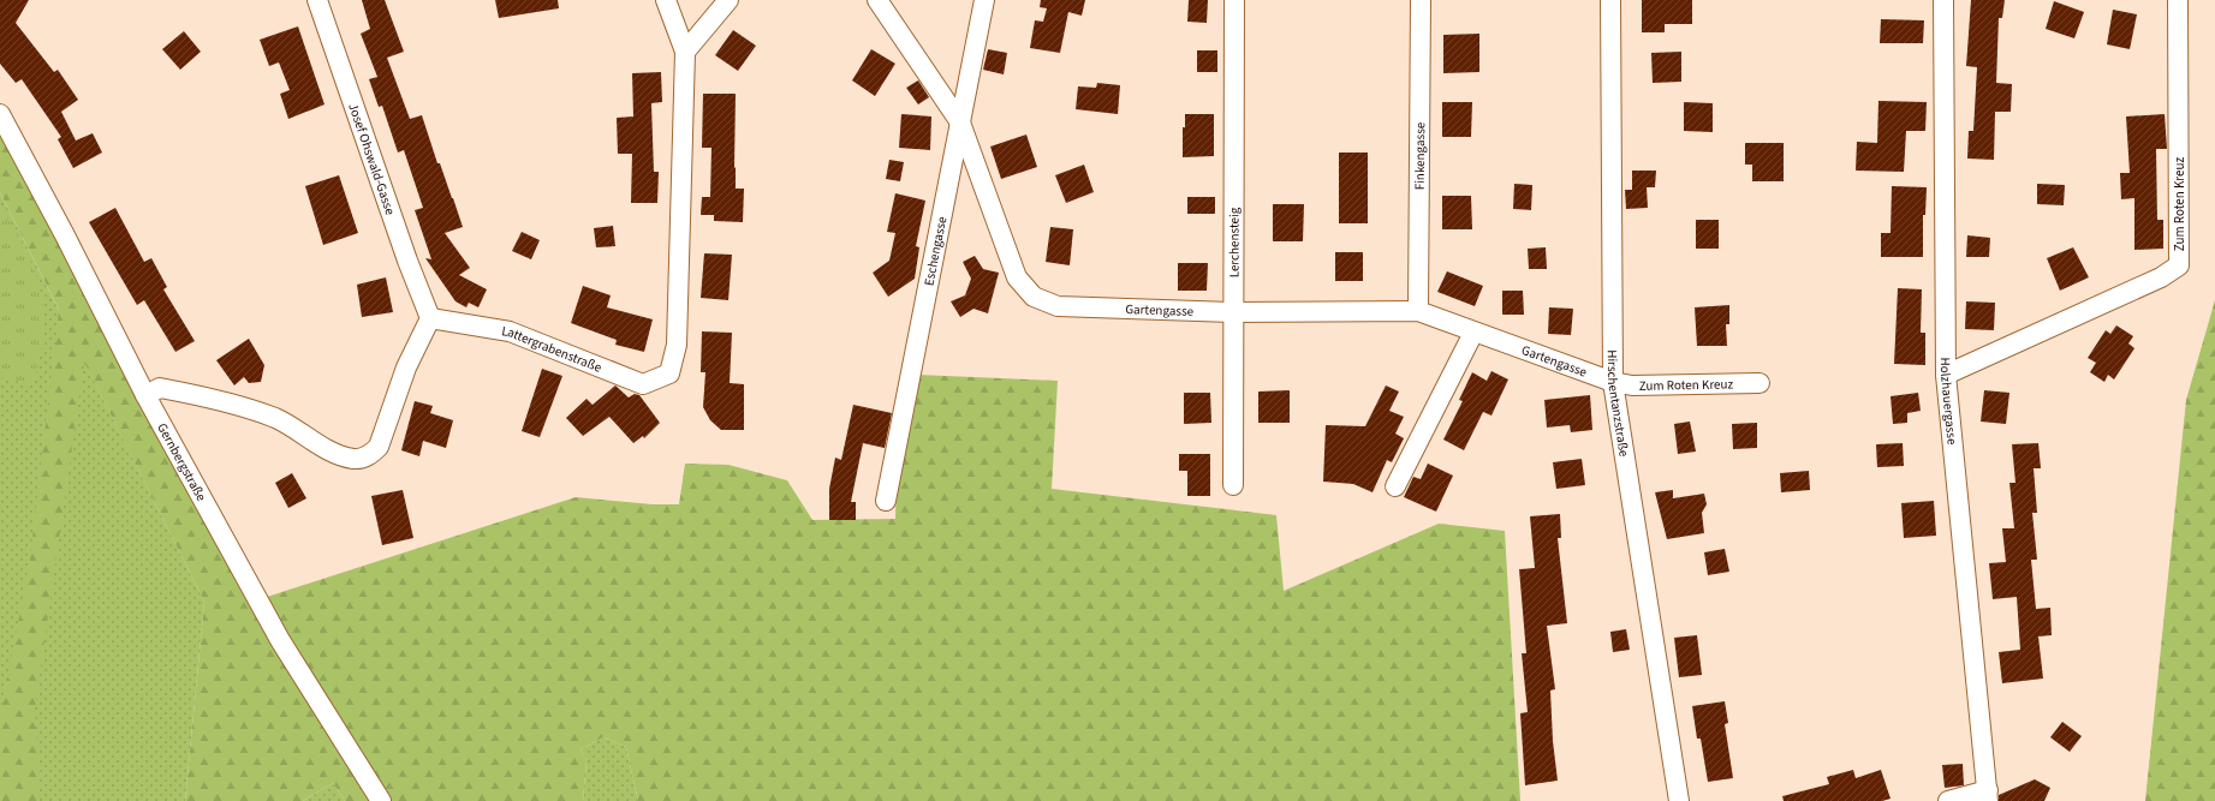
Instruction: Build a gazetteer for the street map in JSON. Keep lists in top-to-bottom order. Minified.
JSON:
{"streets":{"street":["Finkengasse","Josef Ohswald-Gasse","Zum Roten Kreuz","Lerchensteig","Eschengasse","Gartengasse","Lattergrabenstraße","Holzhauergasse","Hirschentanzstraße","Gernbergstraße"]},"crossings":[["Finkengasse","Gartengasse"],["Josef Ohswald-Gasse","Lattergrabenstraße"],["Zum Roten Kreuz","Gartengasse"],["Zum Roten Kreuz","Holzhauergasse"],["Zum Roten Kreuz","Hirschentanzstraße"],["Lerchensteig","Gartengasse"],["Eschengasse","Gartengasse"],["Gartengasse","Hirschentanzstraße"]]}
